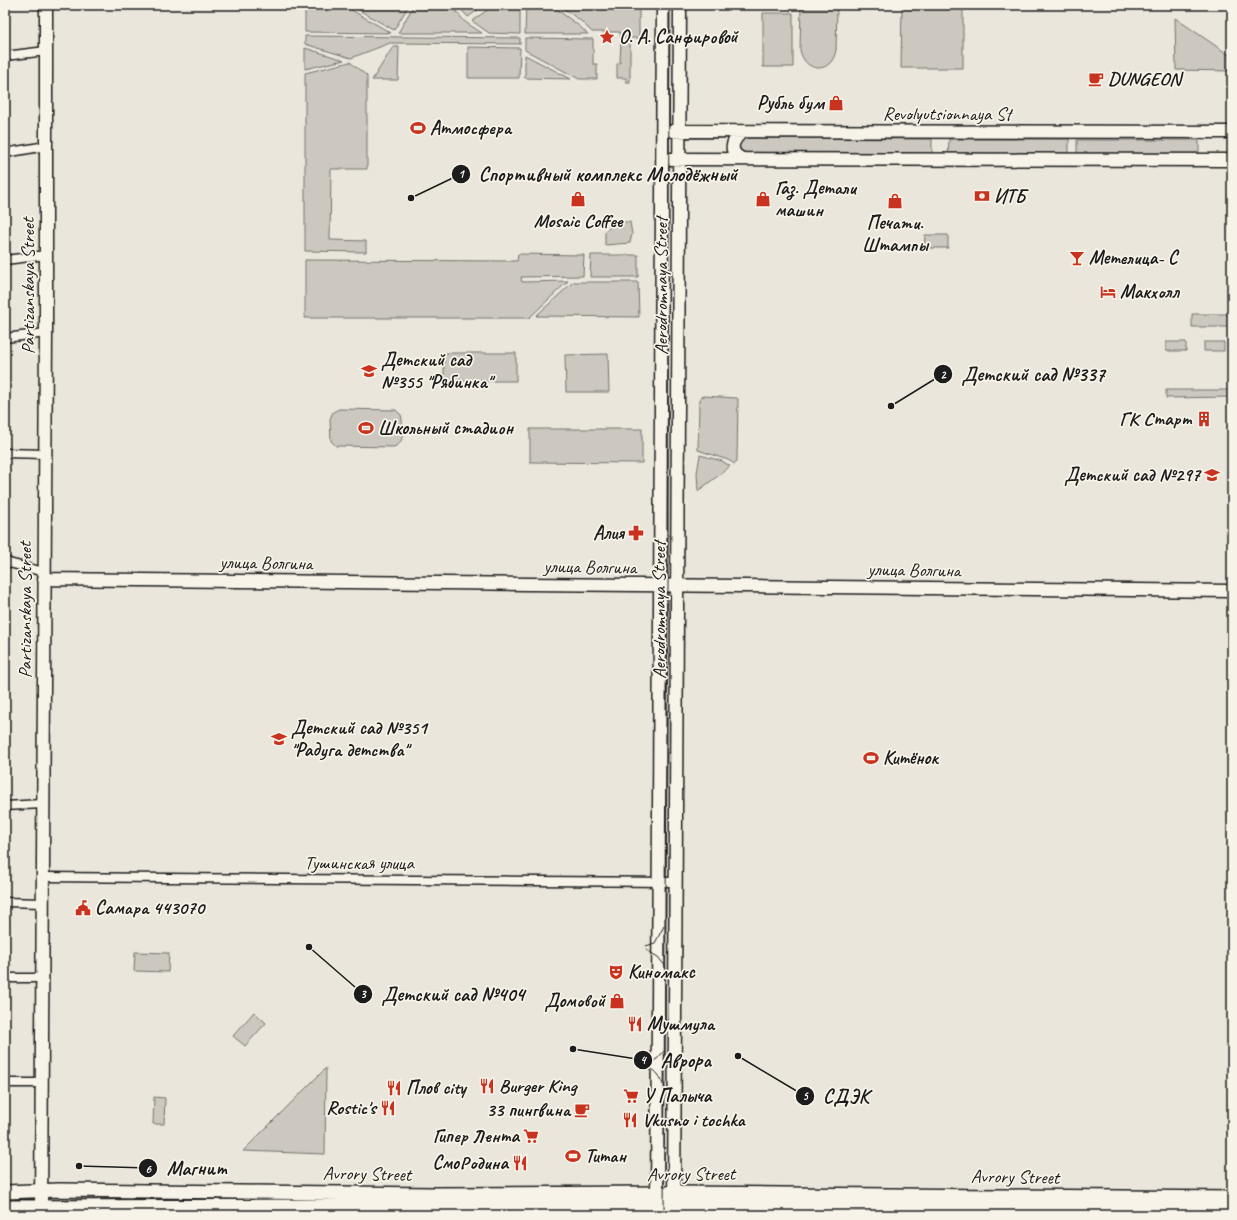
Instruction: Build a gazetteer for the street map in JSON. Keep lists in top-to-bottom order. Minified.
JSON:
{"streets":{"main road":["Revolyutsionnaya St","Partizanskaya Street","Aerodromnaya Street","улица Волгина","Avrory Street"],"street":["Тушинская улица"]},"crossings":[["Revolyutsionnaya St","Aerodromnaya Street"],["Partizanskaya Street","улица Волгина"],["Partizanskaya Street","Тушинская улица"],["Partizanskaya Street","Avrory Street"],["Aerodromnaya Street","улица Волгина"],["Aerodromnaya Street","Тушинская улица"],["Aerodromnaya Street","Avrory Street"]],"places":{"place":["О. А. Санфировой"],"cafe":["DUNGEON","33 пингвина"],"shop":["Рубль бум","Mosaic Coffee","Газ. Детали машин","Печати. Штампы","Домовой"],"sports":["Атмосфера","Школьный стадион","Китёнок","Титан"],"bank":["ИТБ"],"other":["Спортивный комплекс Молодёжный","Детский сад №337","Детский сад №404","Аврора","СДЭК","Магнит"],"bar":["Метелица- С"],"hotel":["Макхолл"],"school or university":["Детский сад №355 \"Рябинка\"","Детский сад №297","Детский сад №351 \"Радуга детства\""],"building":["ГК Старт"],"pharmacy":["Алия"],"public building":["Самара 443070"],"theatre":["Киномакс"],"restaurant":["Мушмула","Burger King","Плов city","Rostic's","Vkusno i tochka","СмоРодина"],"supermarket":["У Палыча","Гипер Лента"]}}
